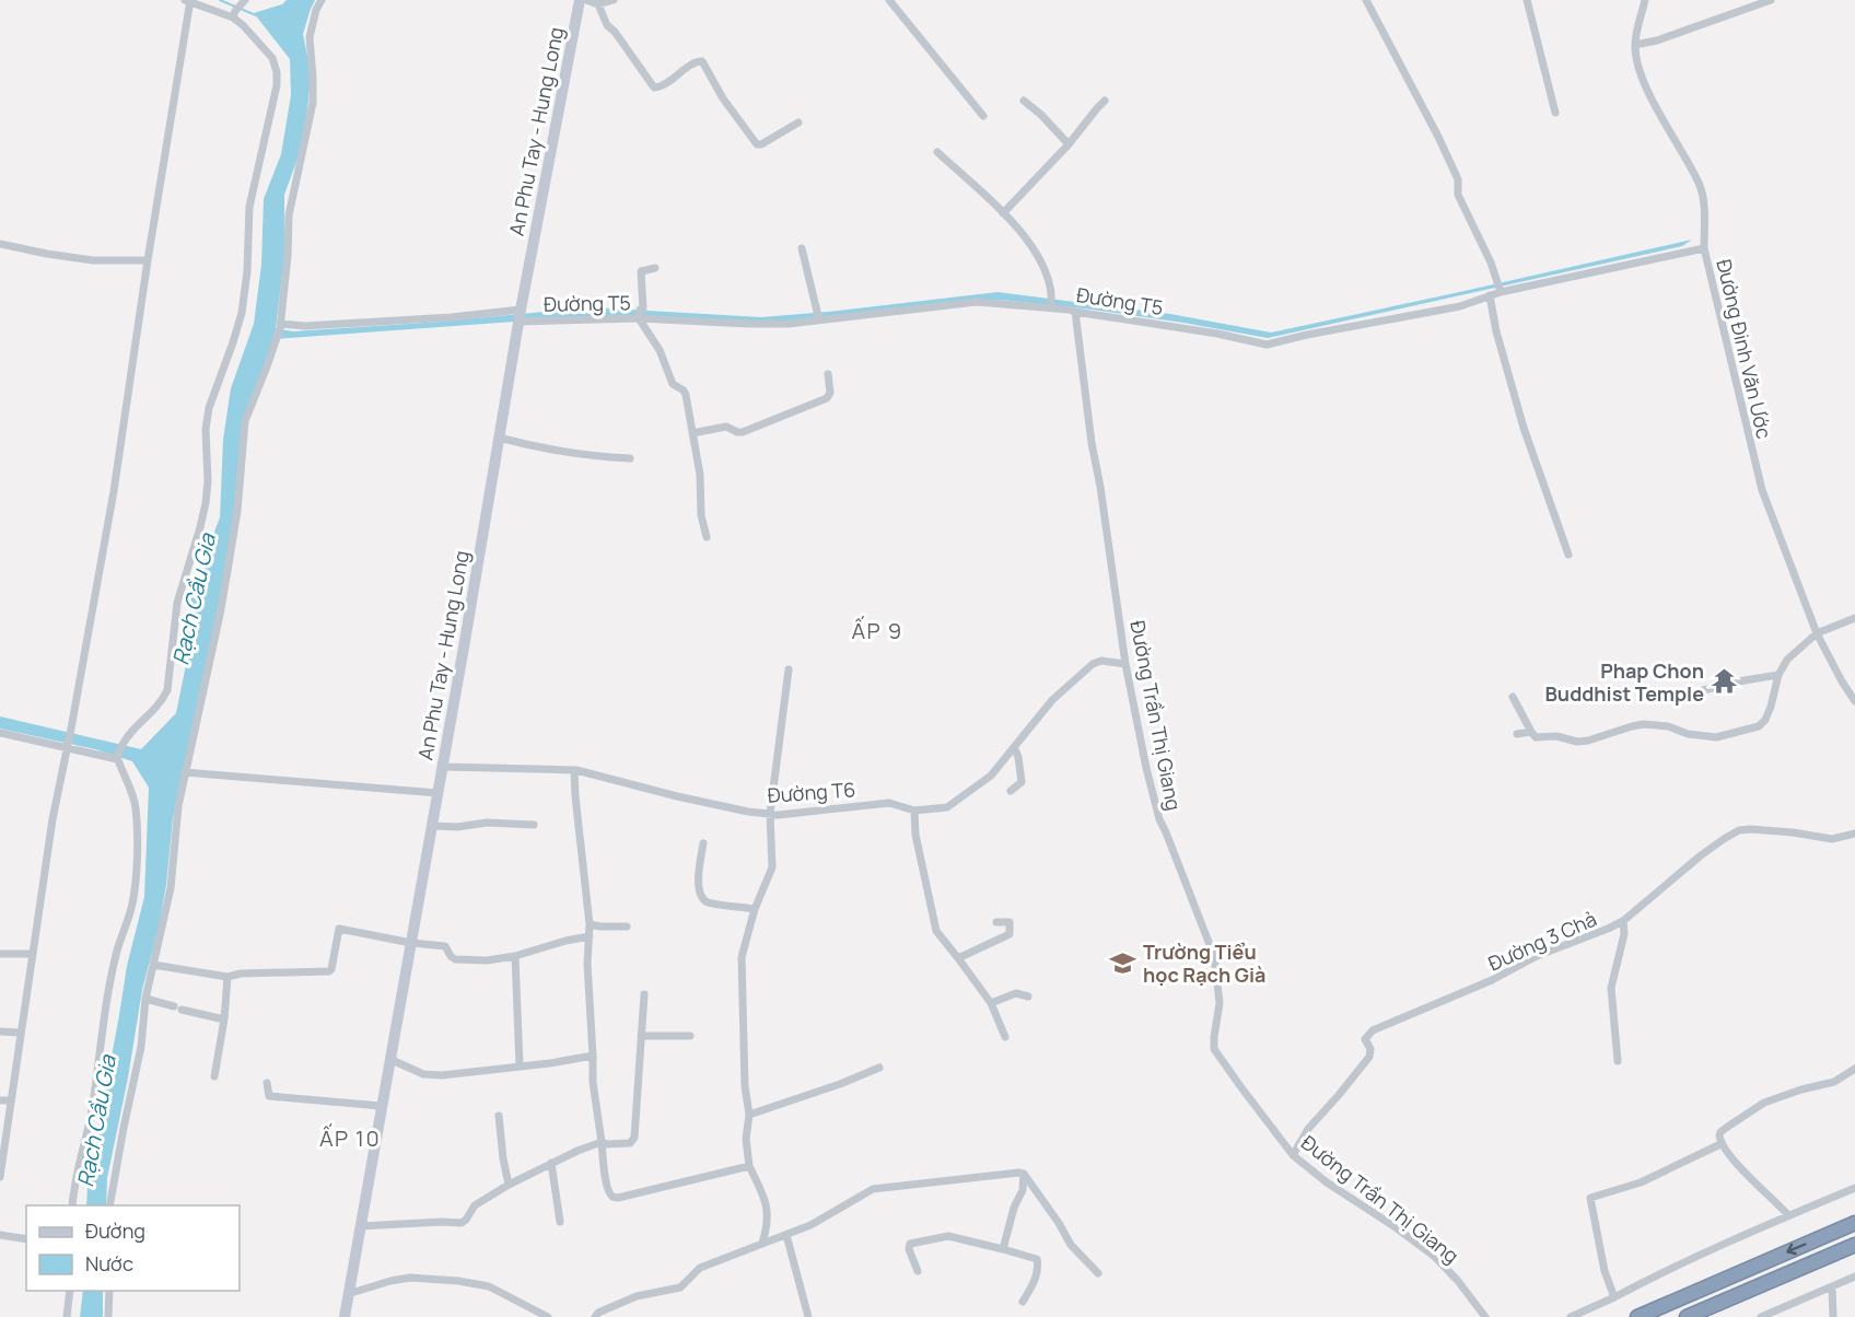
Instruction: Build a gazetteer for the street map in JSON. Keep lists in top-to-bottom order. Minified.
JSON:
{"streets":{"street":["An Phu Tay - Hung Long","Đường T5","Đường Đinh Văn Ước","Đường Trần Thị Giang","Đường T6","Đường 3 Chả"]},"crossings":[["An Phu Tay - Hung Long","Đường T5"],["An Phu Tay - Hung Long","Đường T6"],["Đường T5","Đường Đinh Văn Ước"],["Đường T5","Đường Trần Thị Giang"],["Đường Trần Thị Giang","Đường T6"],["Đường Trần Thị Giang","Đường 3 Chả"]],"districts":["ẤP 9","ẤP 10"],"water":["Rạch Cầu Gia"],"places":{"temple":["Phap Chon Buddhist Temple"],"school or university":["Trường Tiểu học Rạch Già"]},"legend":["Đường","Nước"]}
